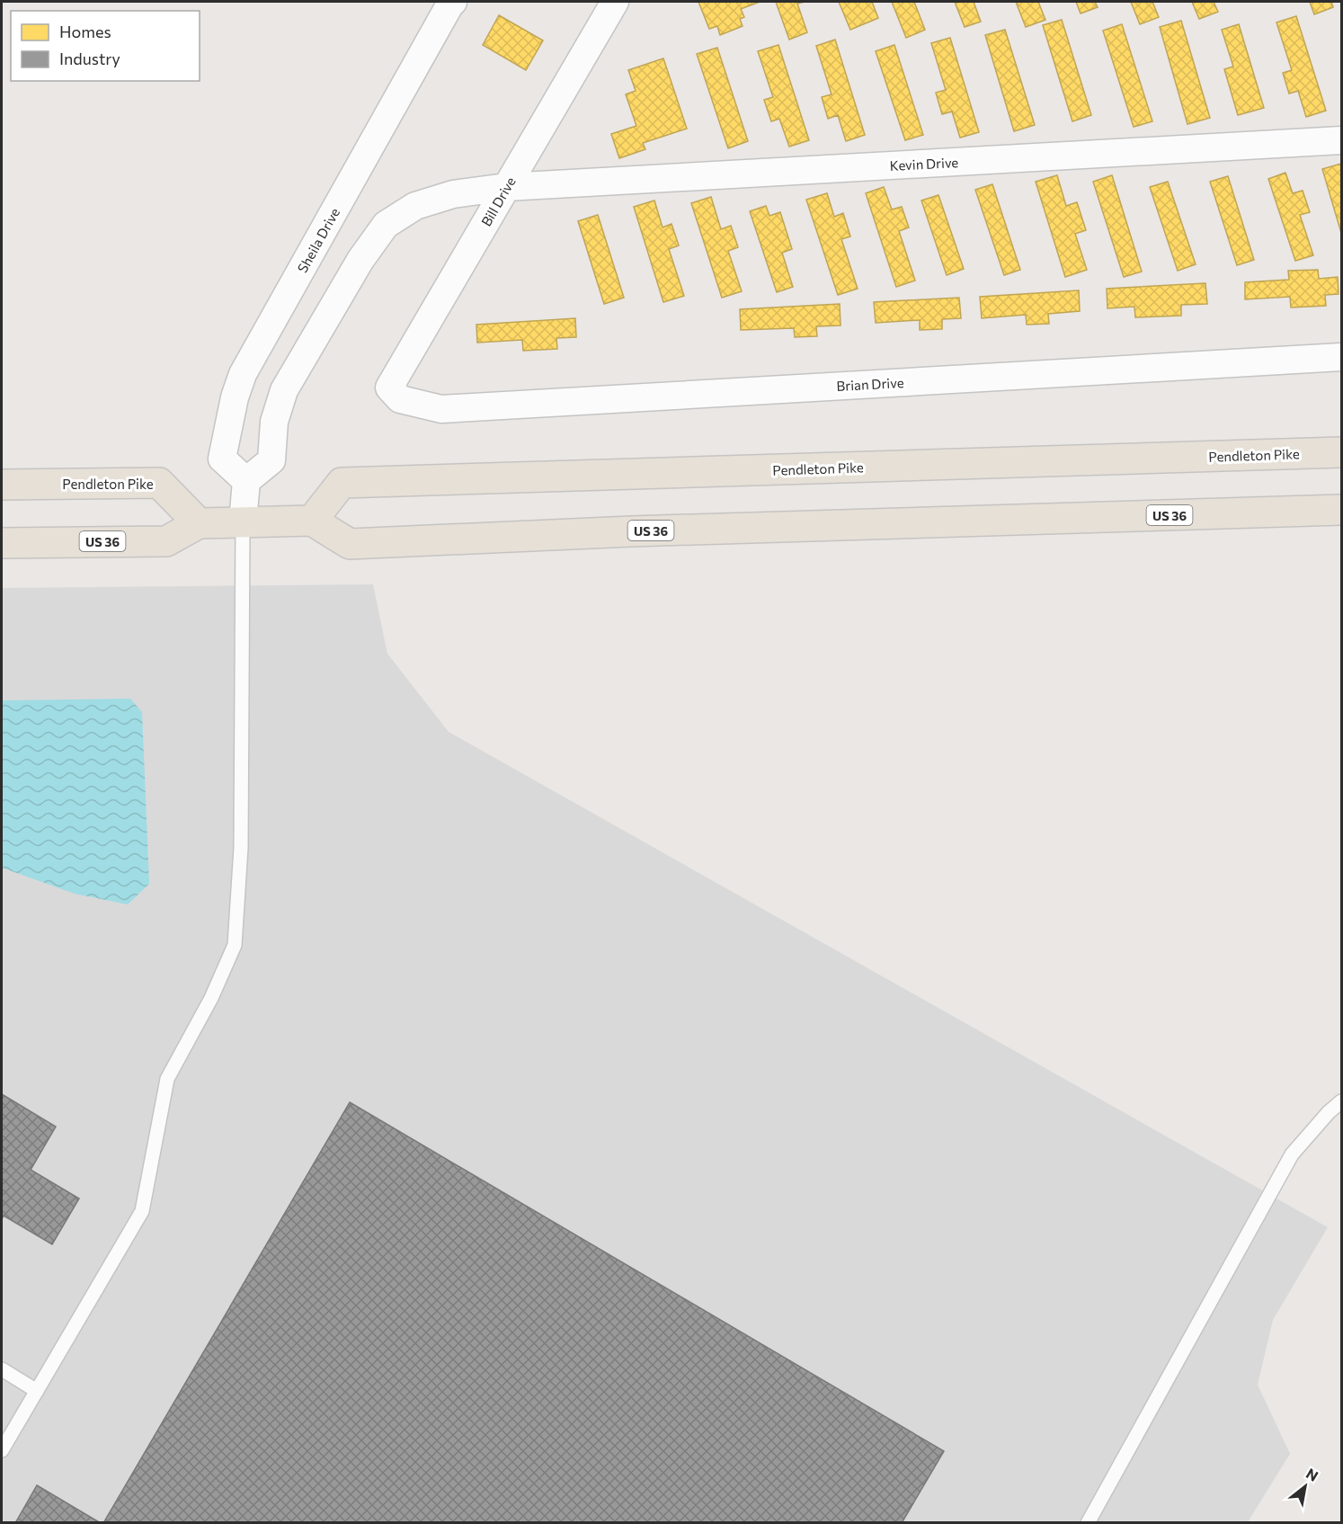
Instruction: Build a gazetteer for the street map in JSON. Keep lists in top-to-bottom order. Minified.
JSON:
{"streets":{"main road":["Pendleton Pike","US 36"],"street":["Kevin Drive","Bill Drive","Sheila Drive","Brian Drive"]},"crossings":[["Kevin Drive","Bill Drive"],["Bill Drive","Brian Drive"],["Pendleton Pike","US 36"]],"legend":["Homes","Industry"],"north":"top right"}
